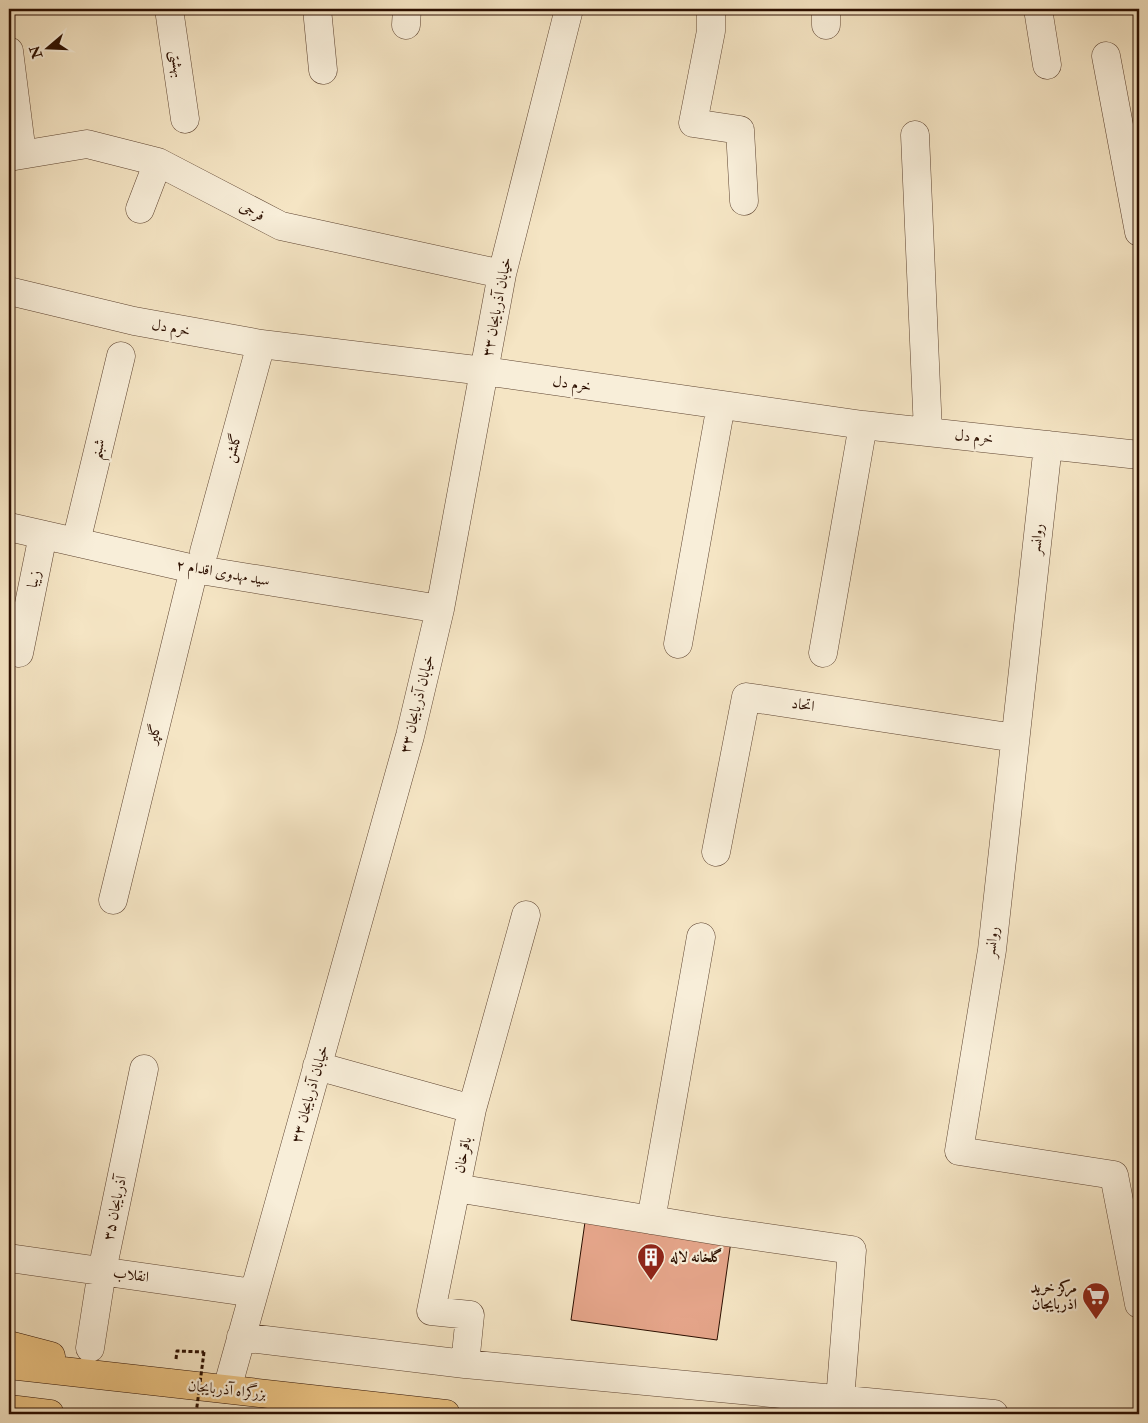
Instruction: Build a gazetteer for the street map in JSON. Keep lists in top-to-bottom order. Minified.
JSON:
{"streets":{"highway":["بزرگراه آذربایجان"],"street":["بهشتی","فرجی","خیابان آذربایجان ۳۳","خرم دل","گلشن","شبنم","روانسر","سید مهدوی اقدام ۲","زیبا","اتحاد","گلپر","باقرخان","آذربایجان ۳۵","انقلاب"]},"crossings":[["فرجی","خیابان آذربایجان ۳۳"],["خیابان آذربایجان ۳۳","خرم دل"],["خیابان آذربایجان ۳۳","سید مهدوی اقدام ۲"],["خیابان آذربایجان ۳۳","انقلاب"],["خیابان آذربایجان ۳۳","بزرگراه آذربایجان"],["خرم دل","گلشن"],["خرم دل","روانسر"],["گلشن","سید مهدوی اقدام ۲"],["گلشن","گلپر"],["شبنم","سید مهدوی اقدام ۲"],["روانسر","اتحاد"],["سید مهدوی اقدام ۲","زیبا"],["سید مهدوی اقدام ۲","گلپر"],["آذربایجان ۳۵","انقلاب"]],"places":{"building":["گلخانه لاله"],"supermarket":["مرکز خرید اذربایجان"]},"north":"left"}
